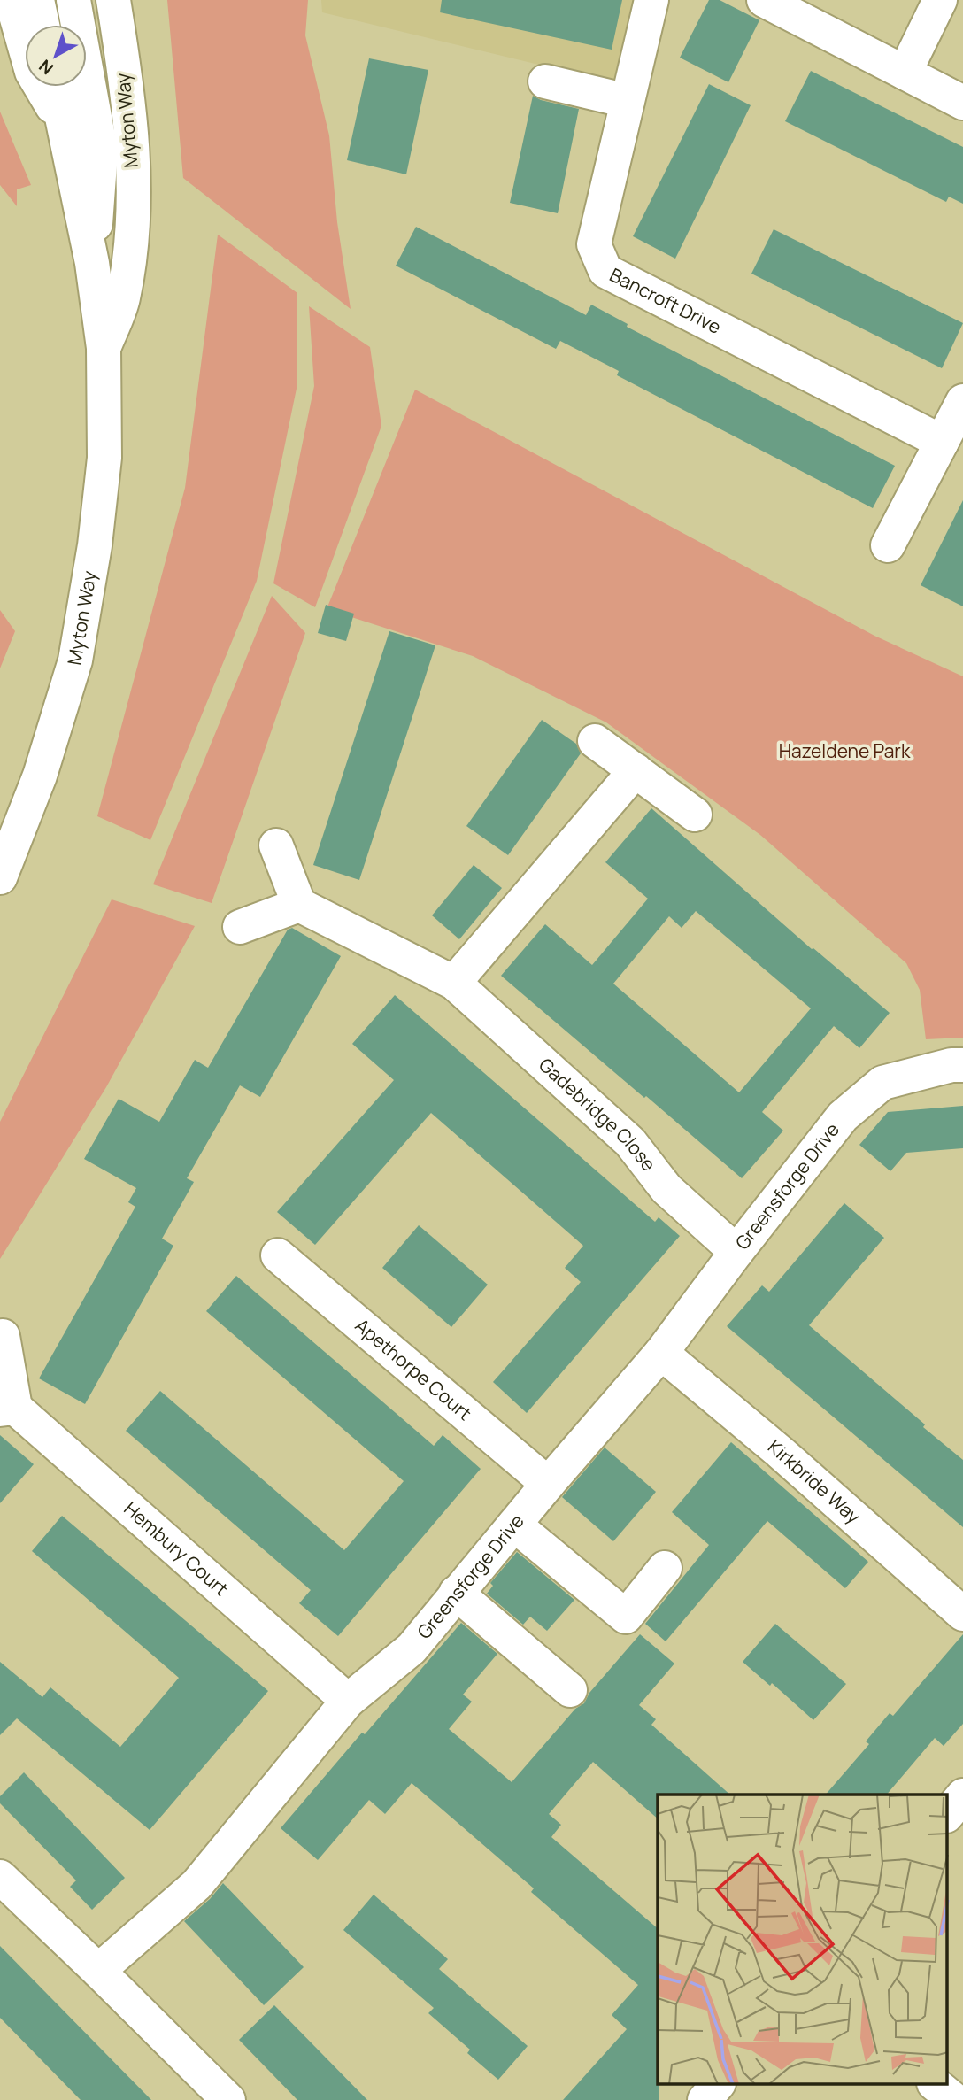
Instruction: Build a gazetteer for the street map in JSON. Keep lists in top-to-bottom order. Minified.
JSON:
{"streets":{"street":["Myton Way","Bancroft Drive","Gadebridge Close","Greensforge Drive","Apethorpe Court","Kirkbride Way","Hembury Court"]},"crossings":[["Gadebridge Close","Greensforge Drive"],["Greensforge Drive","Apethorpe Court"],["Greensforge Drive","Kirkbride Way"],["Greensforge Drive","Hembury Court"]],"parks":["Hazeldene Park"],"north":"bottom left"}
